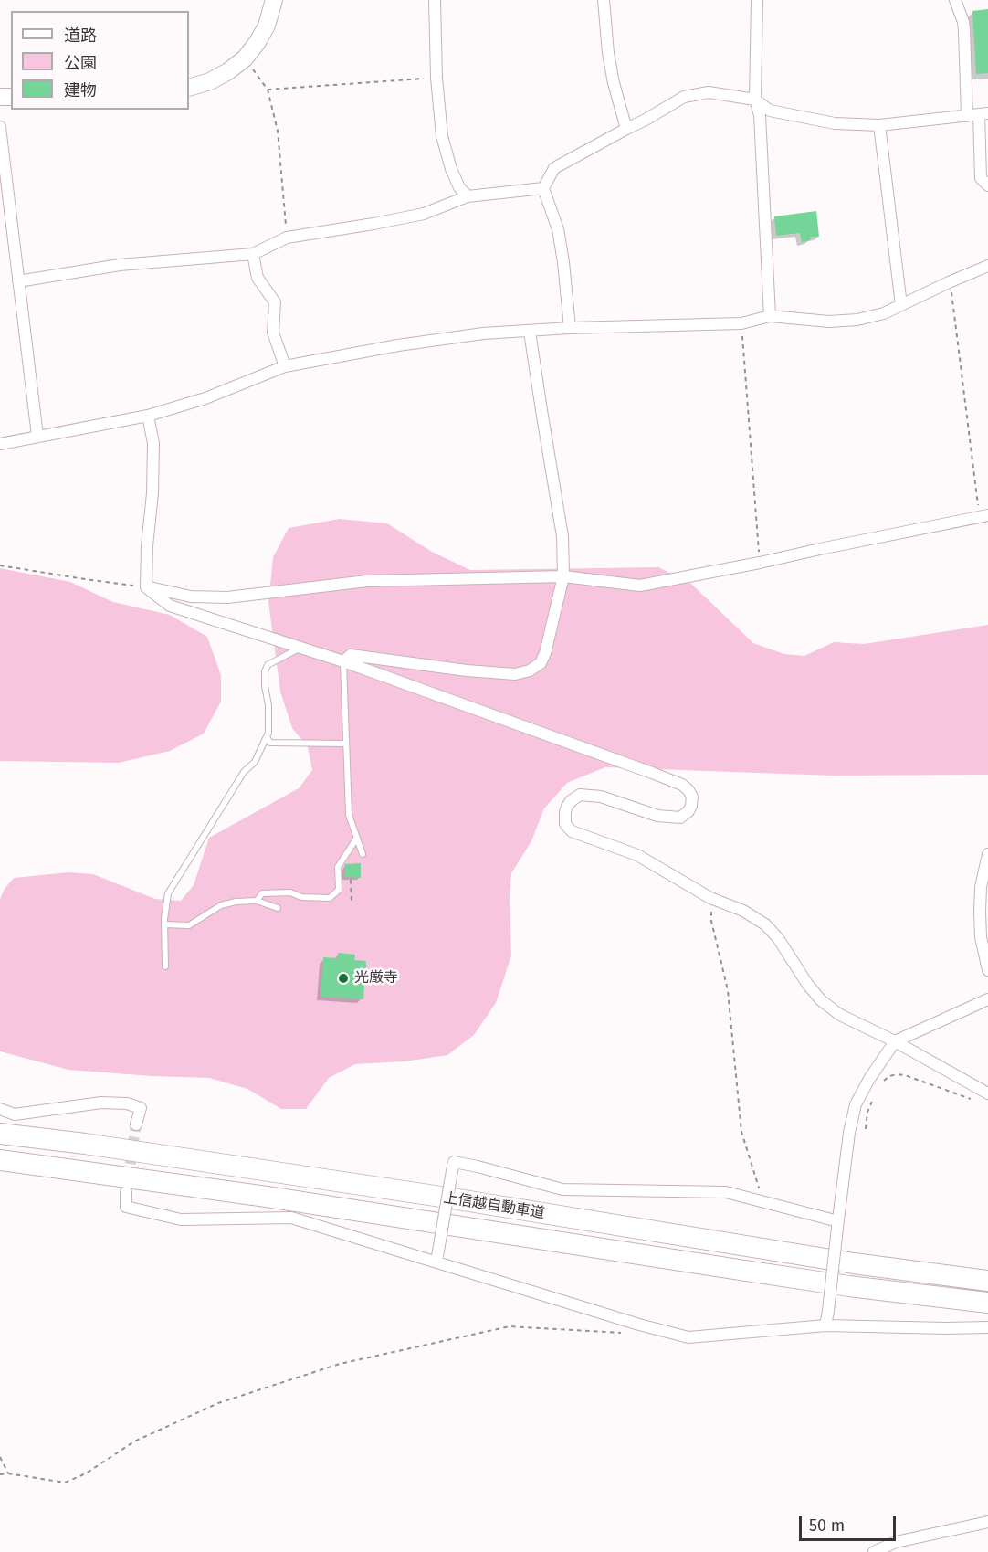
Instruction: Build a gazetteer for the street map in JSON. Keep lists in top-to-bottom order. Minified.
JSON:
{"streets":{"highway":["上信越自動車道"]},"places":["光厳寺"],"legend":["道路","公園","建物"],"scale_bar":"50 m"}
